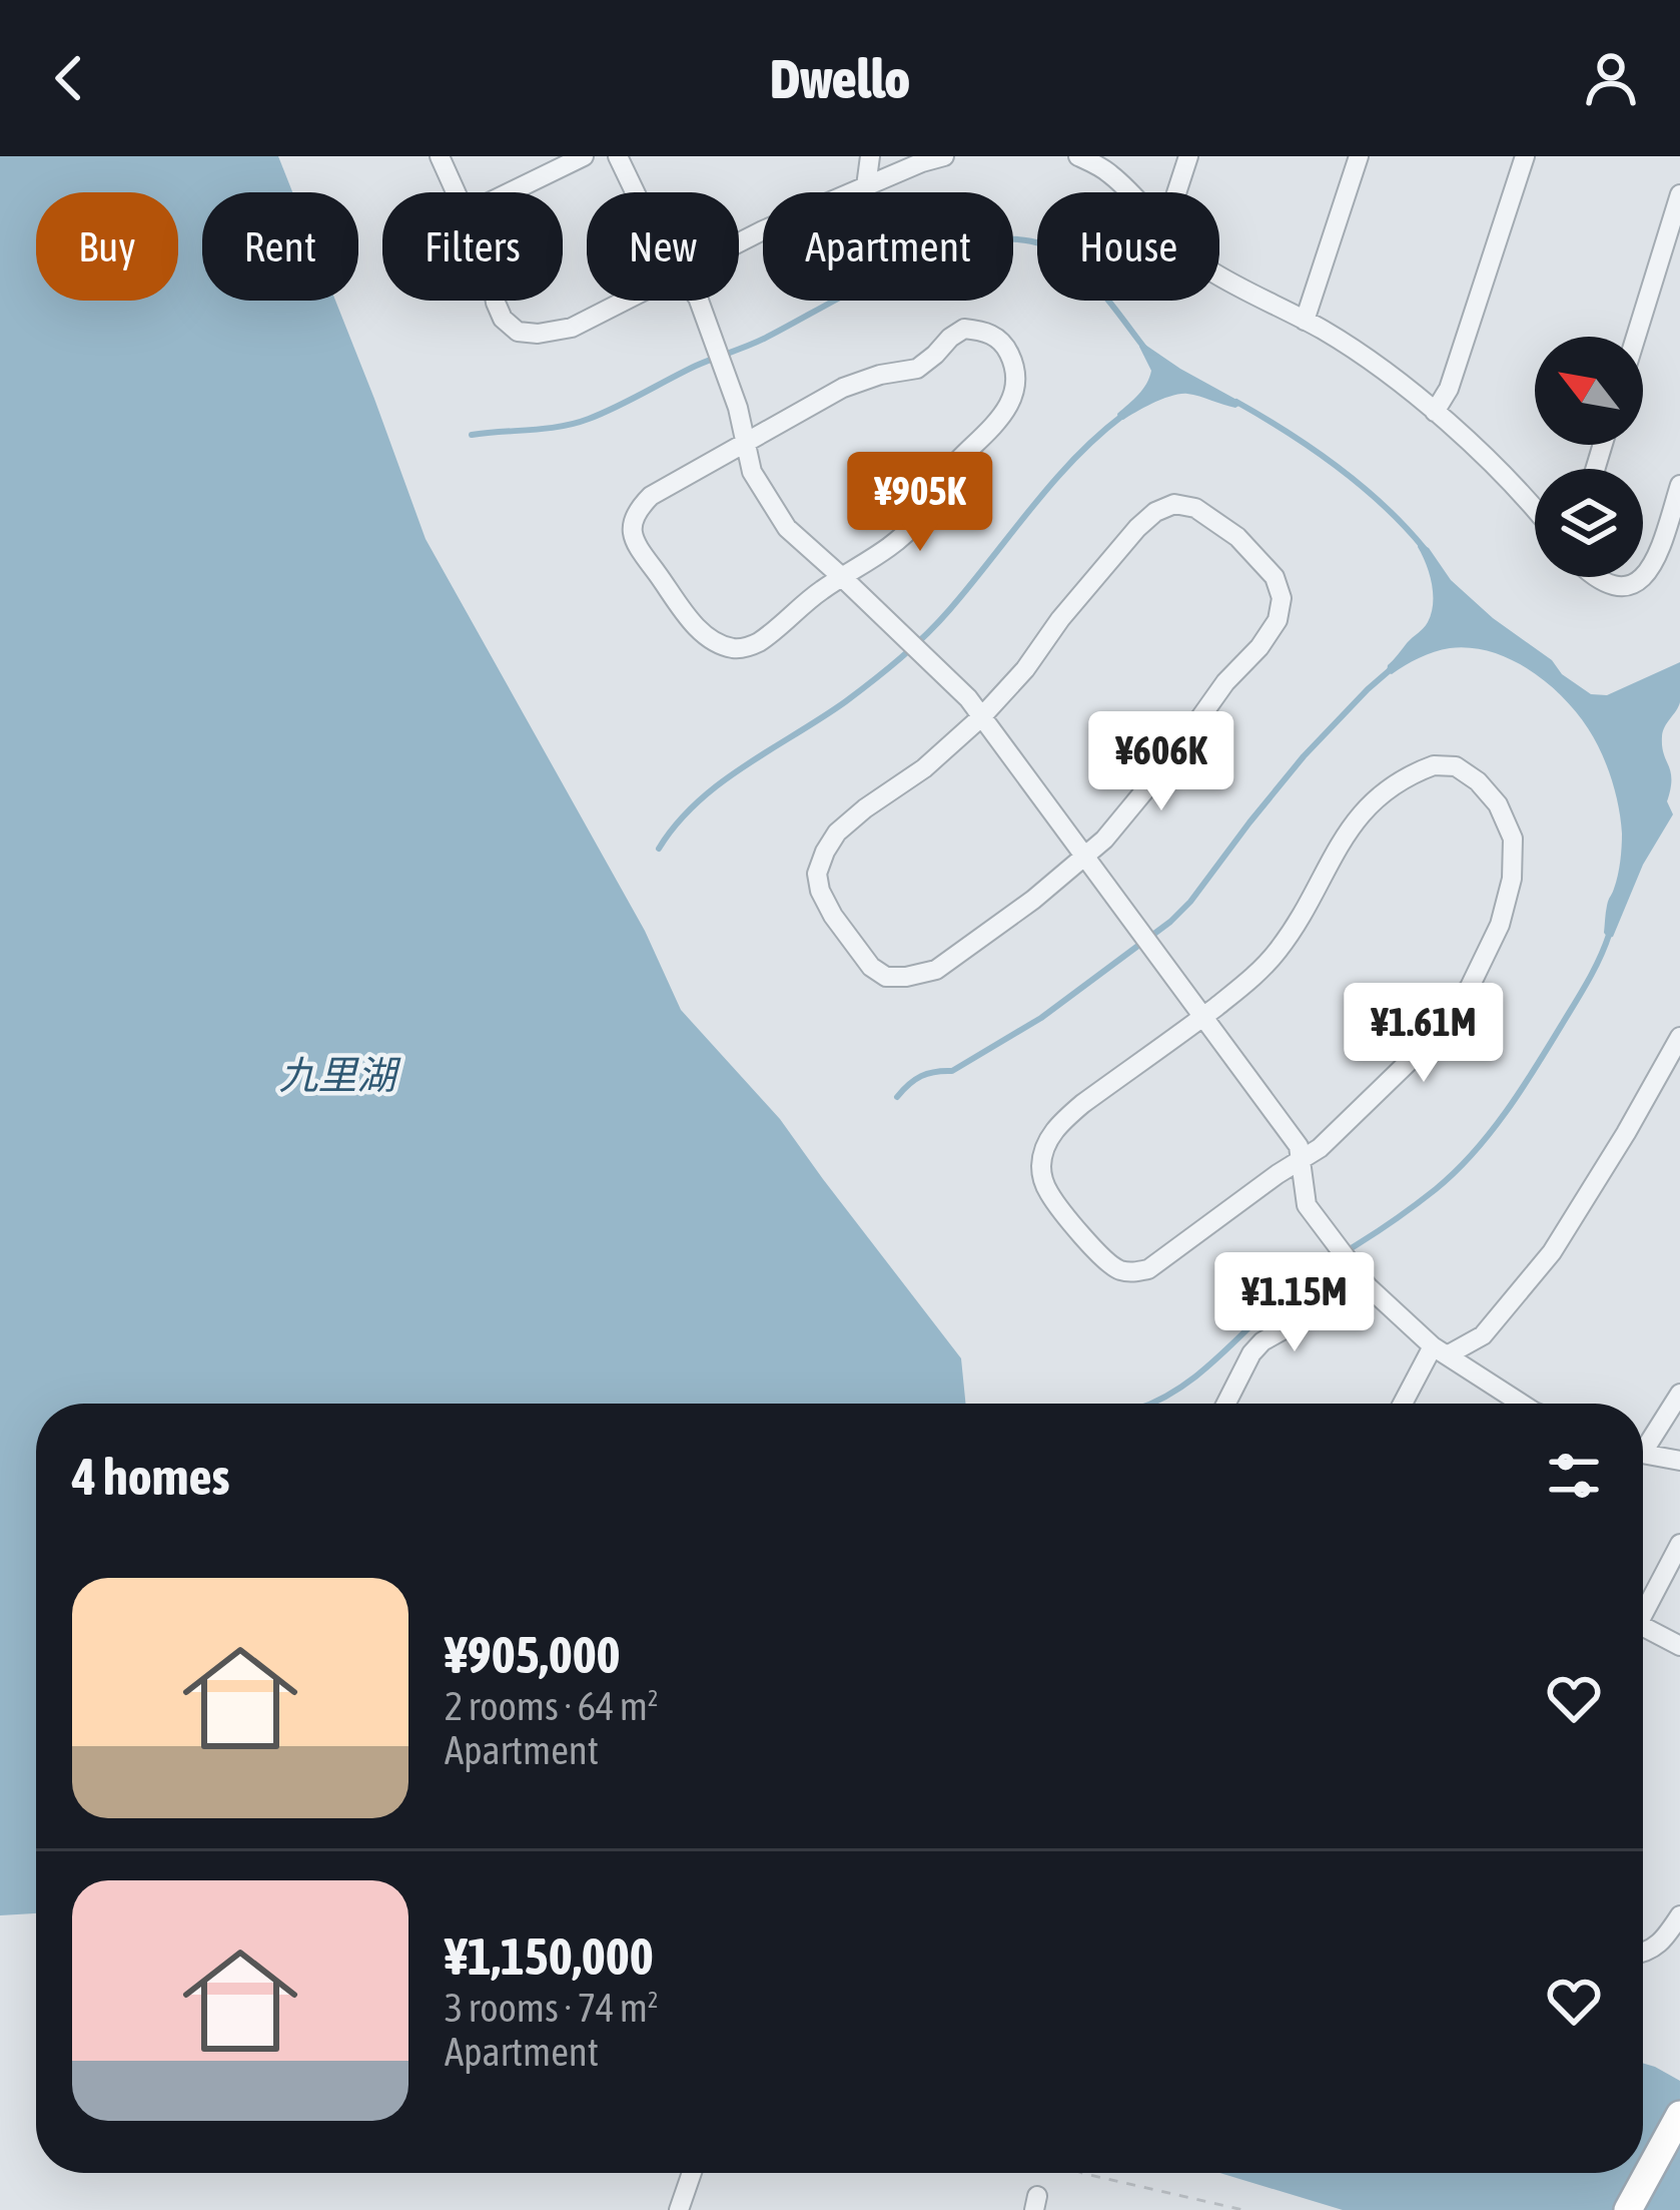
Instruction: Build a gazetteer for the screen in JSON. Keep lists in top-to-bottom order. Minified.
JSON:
{"water":["九里湖"],"north":"top left","page":{"header":"Dwello","chip":["Buy","Rent","Filters","New","Apartment","House"],"price":["¥905K","¥606K","¥1.61M","¥1.15M"],"heading":"4 homes","list":[{"name":"¥905,000","note":"2 rooms · 64 m² · Apartment"},{"name":"¥1,150,000","note":"3 rooms · 74 m² · Apartment"}]}}
